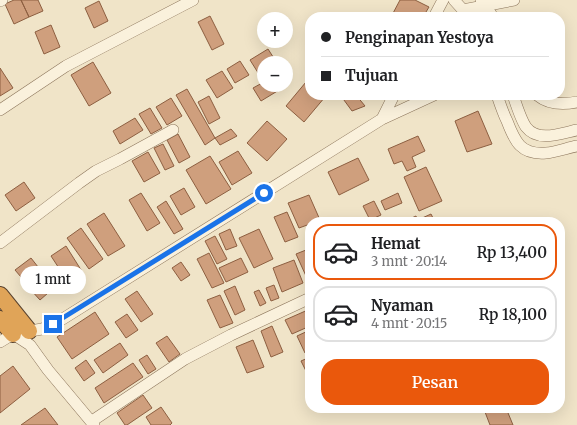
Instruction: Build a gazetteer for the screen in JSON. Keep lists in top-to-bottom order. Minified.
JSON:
{"page":{"map_buttons":["+","−"],"banner":["Penginapan Yestoya","Tujuan"],"list":[{"name":"Hemat","note":"3 mnt · 20:14","value":"Rp 13,400"},{"name":"Nyaman","note":"4 mnt · 20:15","value":"Rp 18,100"}],"bubble":"1 mnt","buttons":"Pesan"}}
